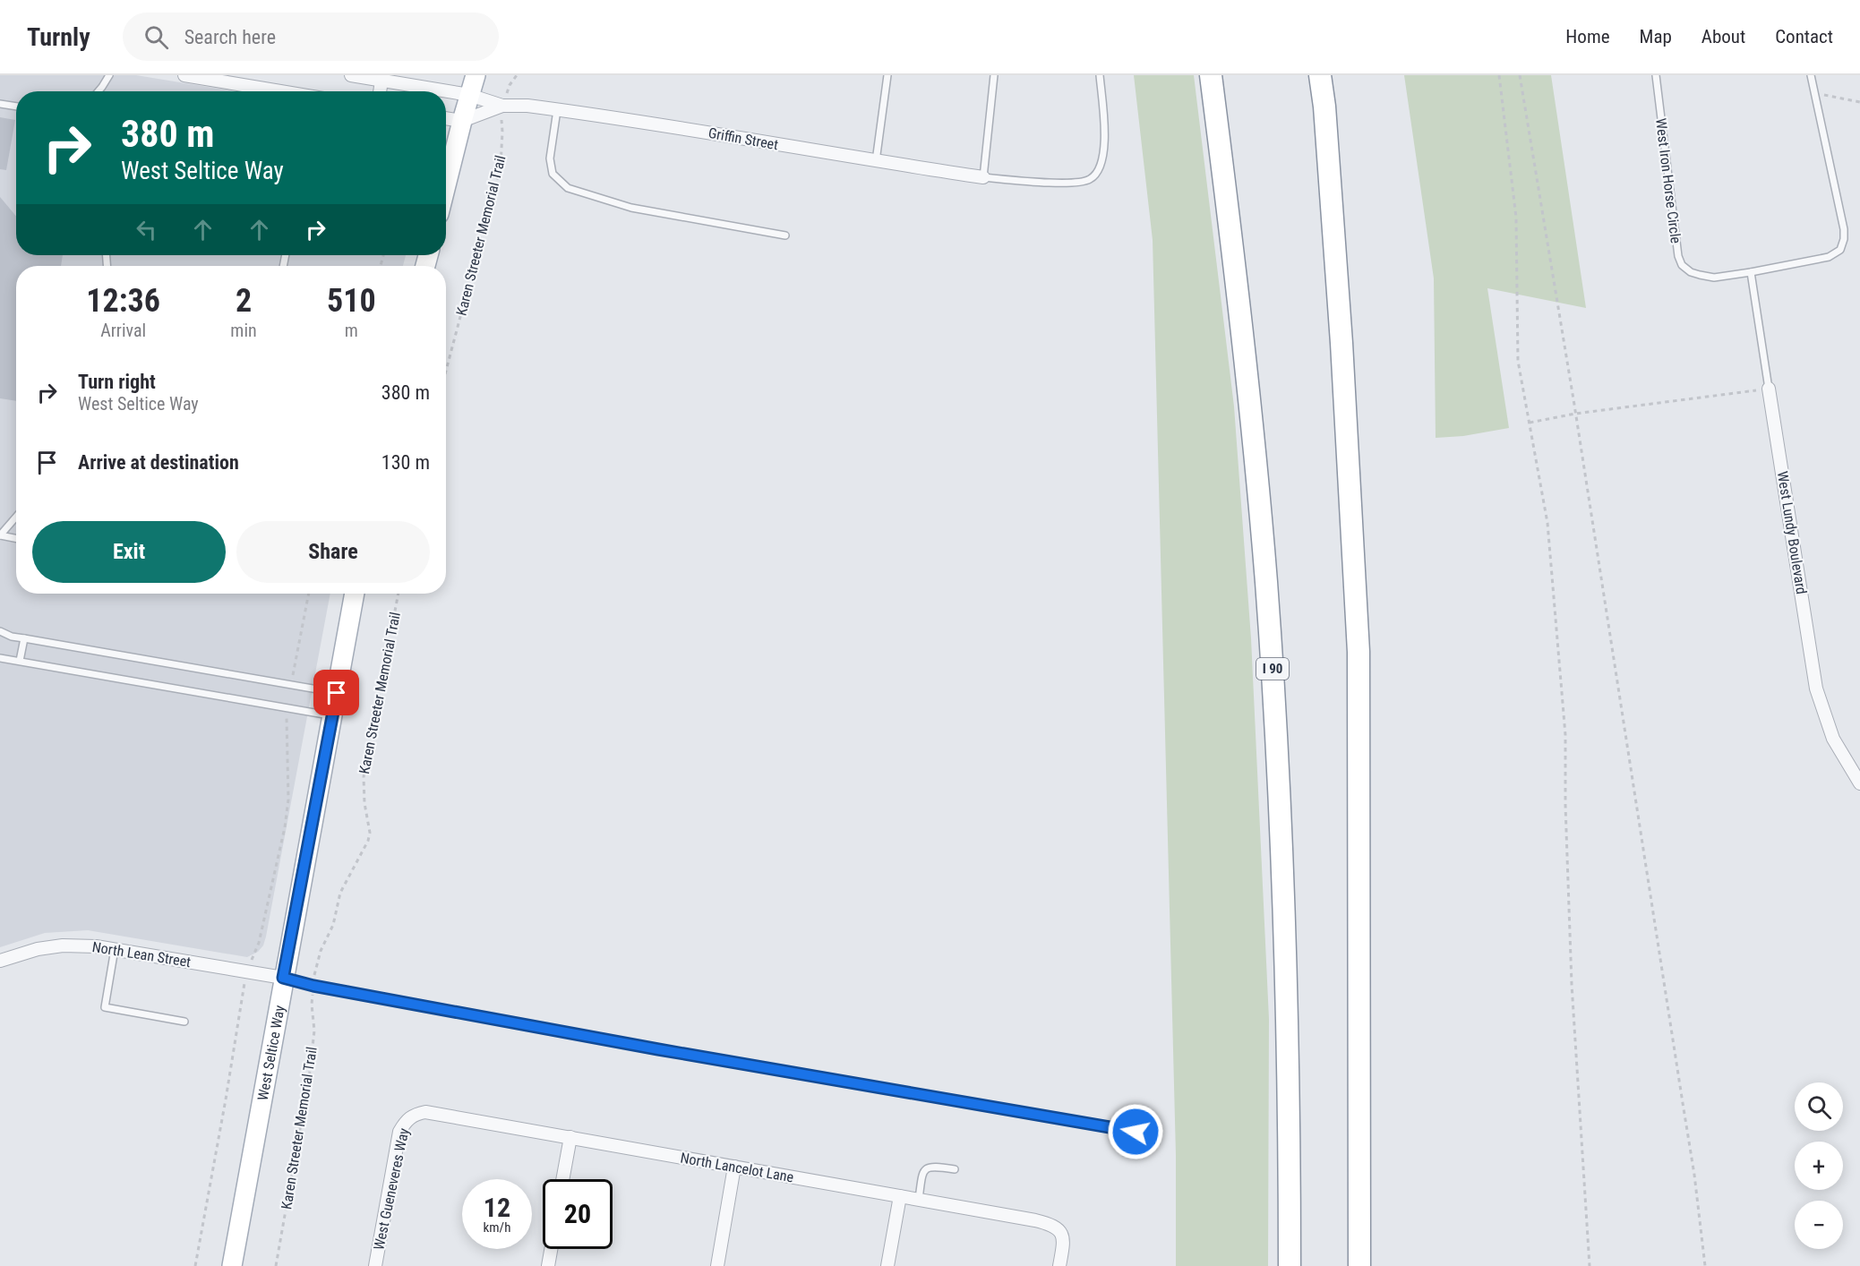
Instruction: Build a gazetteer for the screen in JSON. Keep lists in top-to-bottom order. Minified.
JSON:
{"streets":{"highway":["I 90"],"main road":["West Seltice Way"],"street":["Griffin Street","West Lundy Boulevard","North Lean Street","North Lancelot Lane","West Gueneveres Way"],"lane":["West Iron Horse Circle"],"path":["Karen Streeter Memorial Trail"]},"crossings":[["Griffin Street","Karen Streeter Memorial Trail"],["West Iron Horse Circle","West Lundy Boulevard"],["North Lean Street","West Seltice Way"],["North Lancelot Lane","West Gueneveres Way"]],"page":{"header":"Turnly","search":"Search here","nav":["Home","Map","About","Contact"],"turn":["380 m","West Seltice Way"],"eta":["12:36","Arrival","2","min","510","m"],"list":[{"name":"Turn right","note":"West Seltice Way","value":"380 m"},{"name":"Arrive at destination","value":"130 m"}],"buttons":["Exit","Share"],"map_buttons":["+","−"],"speed":"12 km/h","limit":"20"}}
